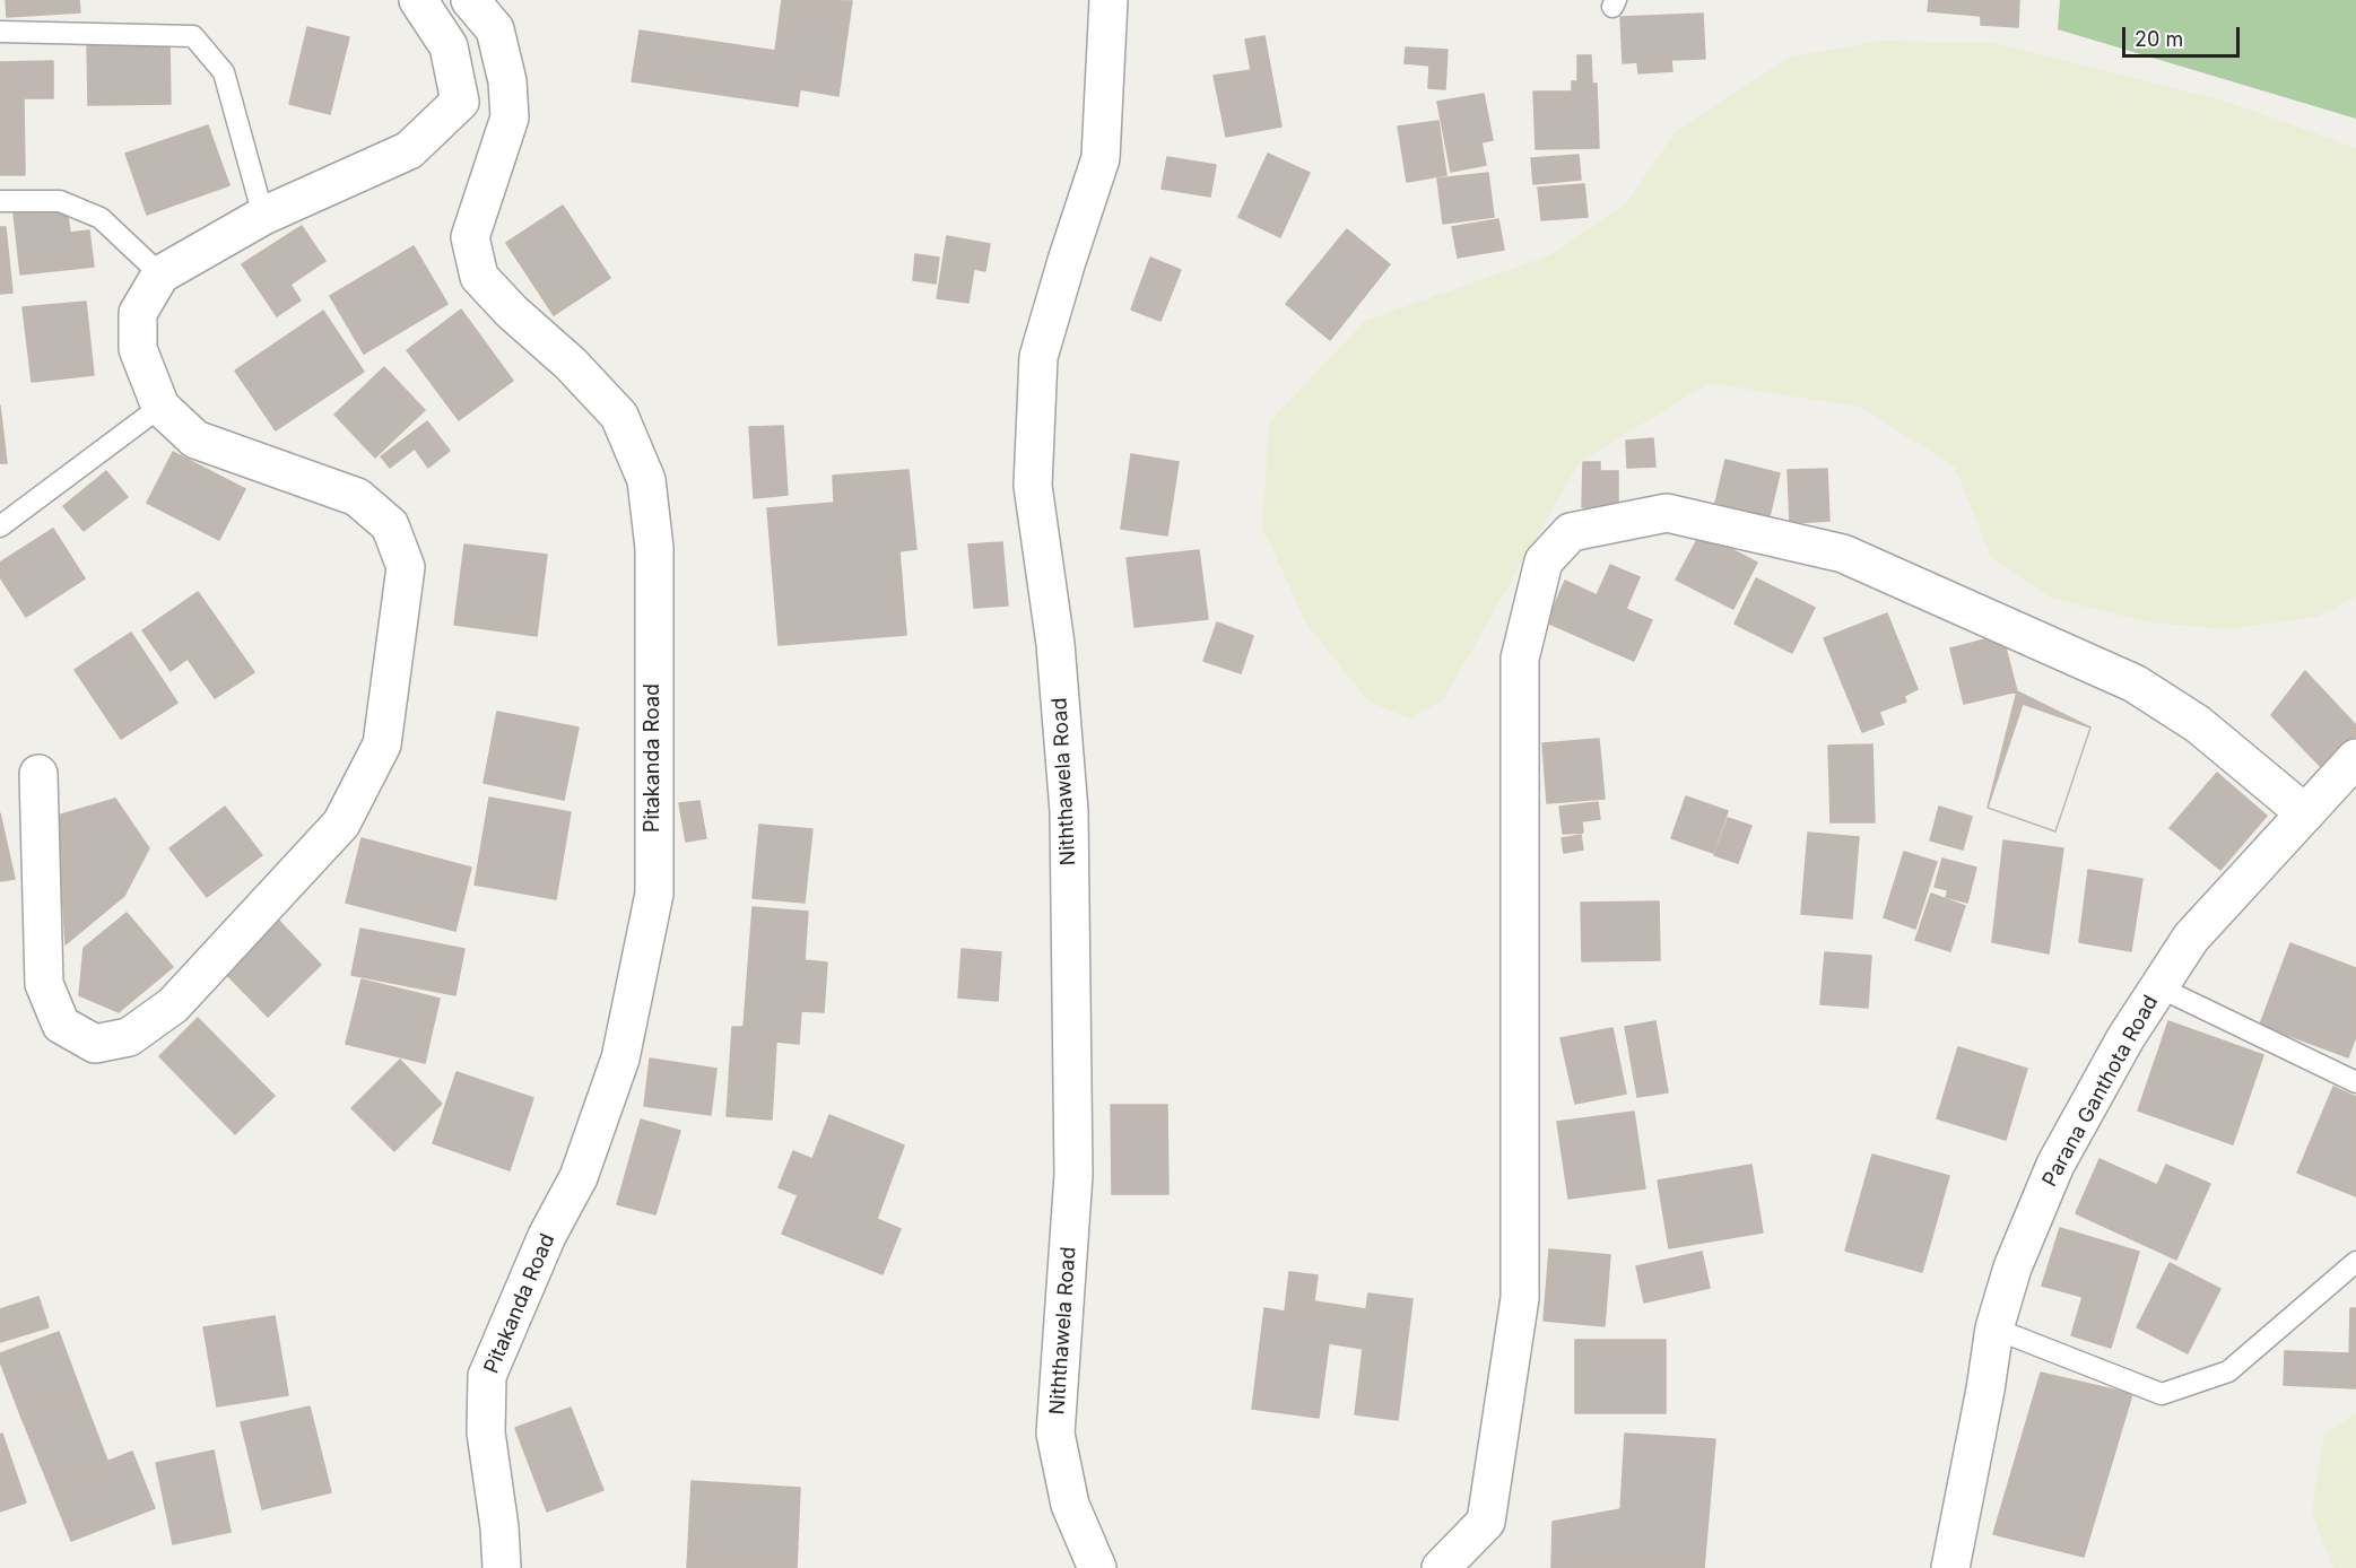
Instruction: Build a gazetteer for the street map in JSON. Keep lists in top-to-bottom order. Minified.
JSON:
{"streets":{"street":["Pitakanda Road","Niththawela Road","Parana Ganthota Road"]},"scale_bar":"20 m"}
